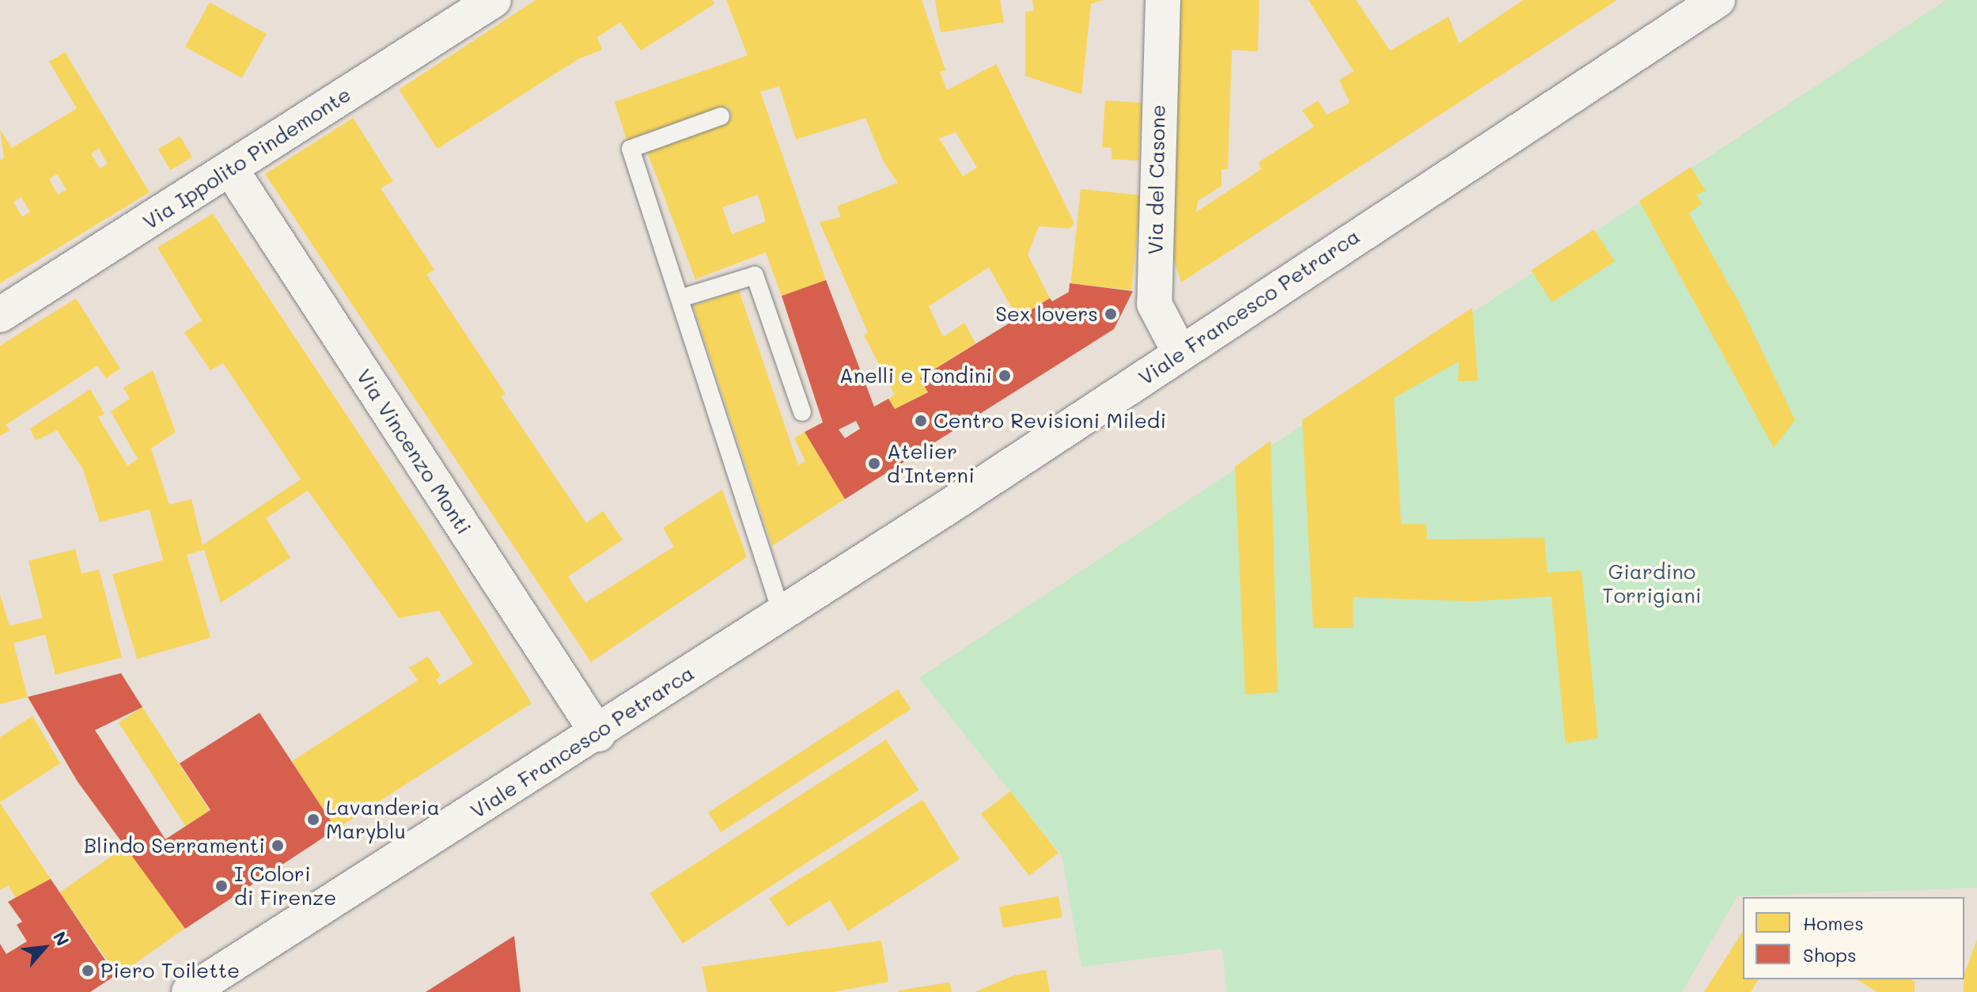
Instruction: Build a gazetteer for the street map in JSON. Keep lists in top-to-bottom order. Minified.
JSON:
{"streets":{"main road":["Via Ippolito Pindemonte","Via del Casone","Viale Francesco Petrarca","Via Vincenzo Monti"]},"crossings":[["Via Ippolito Pindemonte","Via Vincenzo Monti"],["Via del Casone","Viale Francesco Petrarca"],["Viale Francesco Petrarca","Via Vincenzo Monti"]],"parks":["Giardino Torrigiani"],"places":["Sex lovers","Anelli e Tondini","Centro Revisioni Miledi","Atelier d'Interni","Lavanderia Maryblu","Blindo Serramenti","I Colori di Firenze","Piero Toilette"],"legend":["Homes","Shops"],"north":"top right"}
